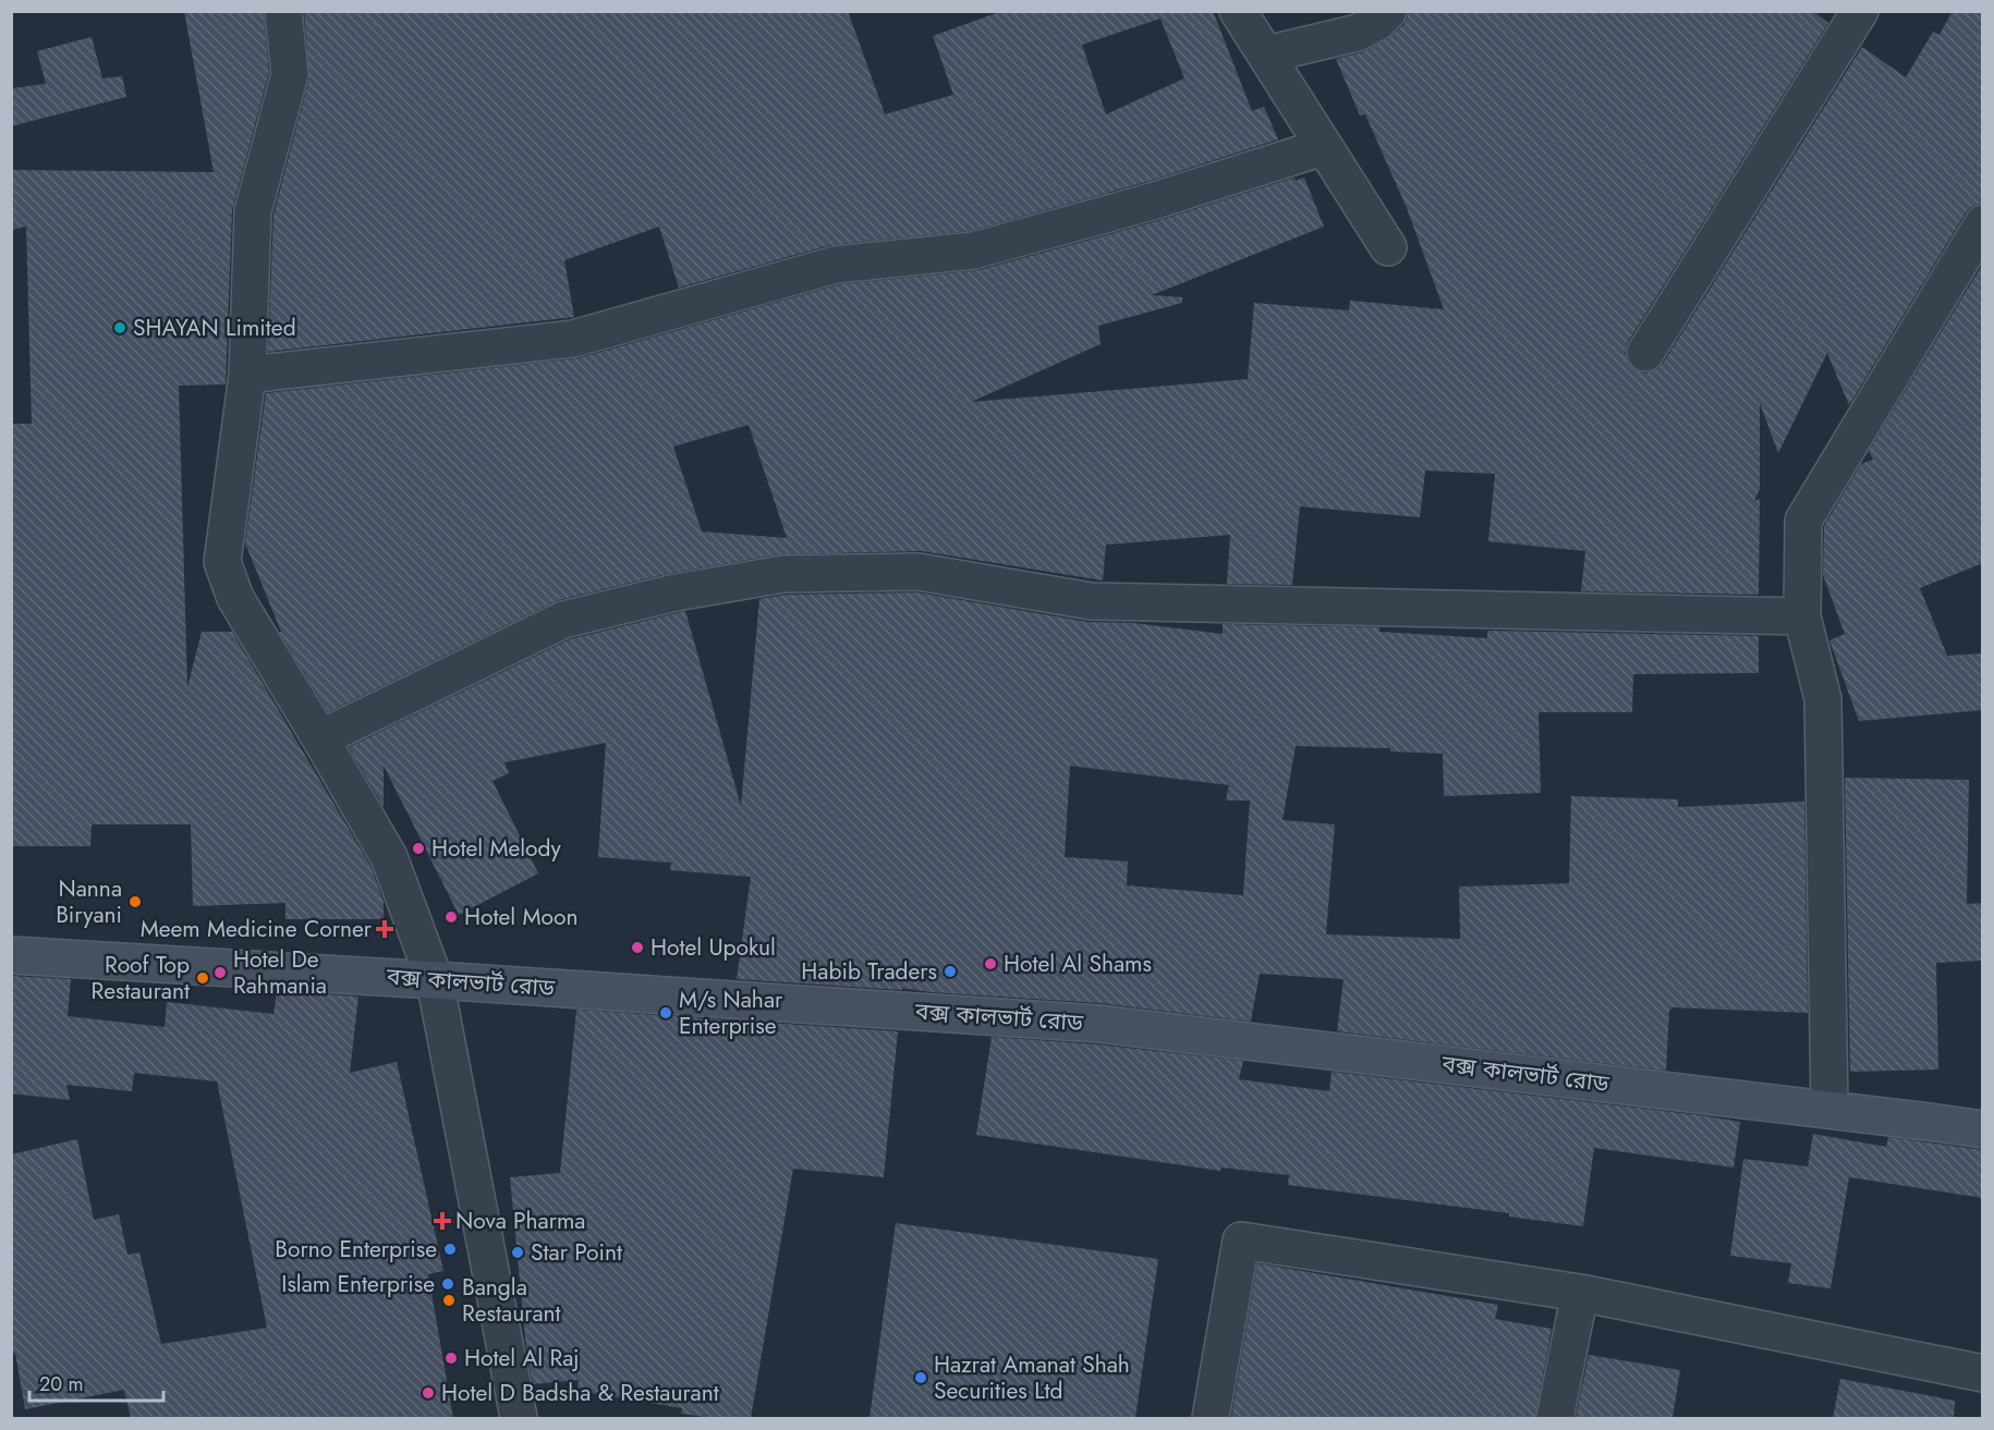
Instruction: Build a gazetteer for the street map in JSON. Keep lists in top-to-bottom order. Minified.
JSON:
{"streets":{"street":["বক্স কালভার্ট রোড"]},"places":{"other":["SHAYAN Limited","Hotel Melody","Nanna Biryani","Hotel Moon","Hotel Upokul","Hotel Al Shams","Habib Traders","Hotel De Rahmania","Roof Top Restaurant","M/s Nahar Enterprise","Borno Enterprise","Star Point","Islam Enterprise","Bangla Restaurant","Hotel Al Raj","Hazrat Amanat Shah Securities Ltd","Hotel D Badsha & Restaurant"],"health":["Meem Medicine Corner","Nova Pharma"]},"scale_bar":"20 m"}
